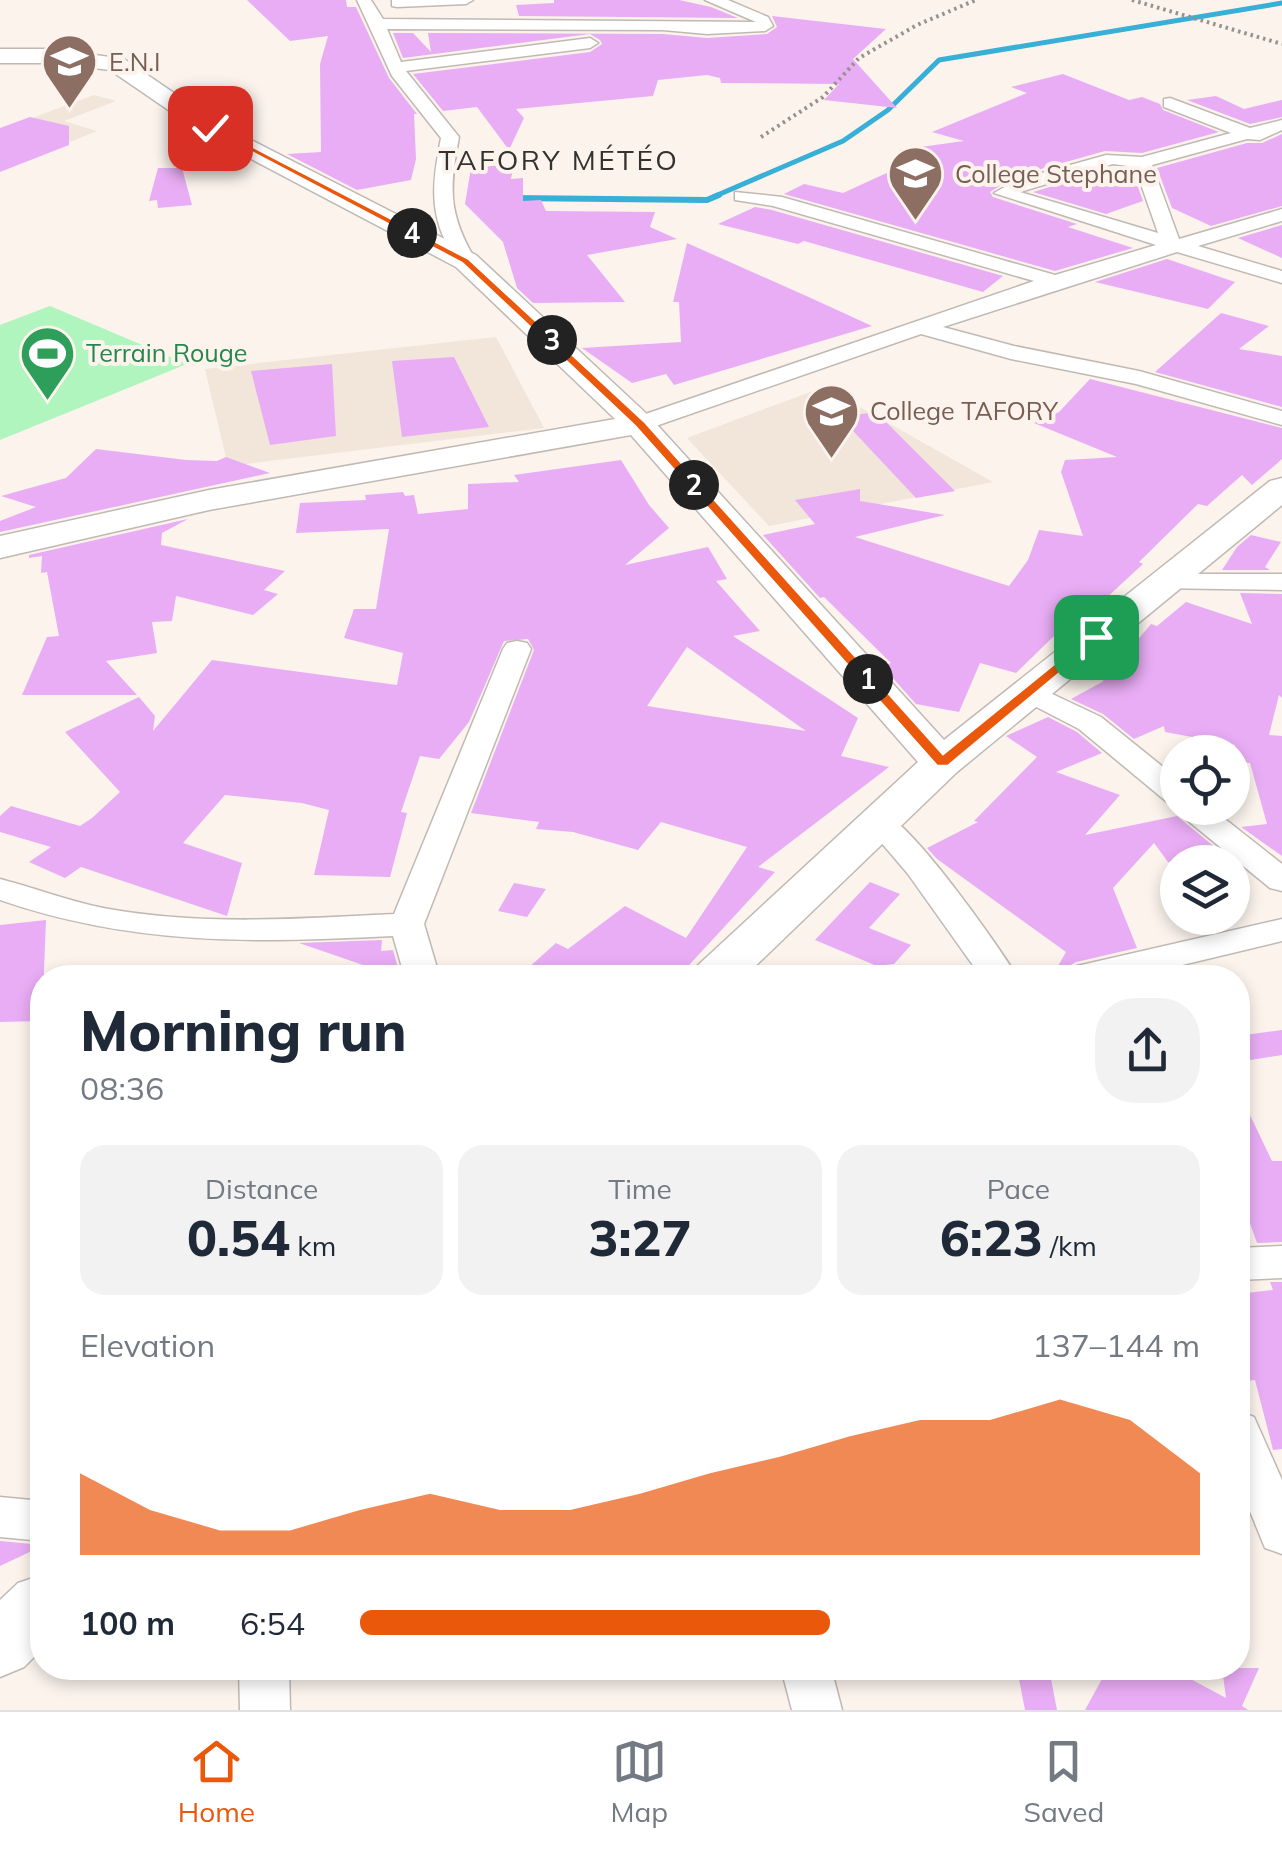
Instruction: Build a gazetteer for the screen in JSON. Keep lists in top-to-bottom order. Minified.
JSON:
{"districts":["TAFORY MÉTÉO"],"places":{"school or university":["E.N.I","College Stephane","College TAFORY"],"sports":["Terrain Rouge"]},"page":{"pins":["4","3","2","1"],"heading":["Morning run","08:36"],"stats":[["Distance","0.54 km"],["Time","3:27"],["Pace","6:23 /km"]],"chart":["Elevation","137–144 m"],"list":[{"name":"100 m","note":"6:54"}],"tabs":["Home","Map","Saved"]}}
